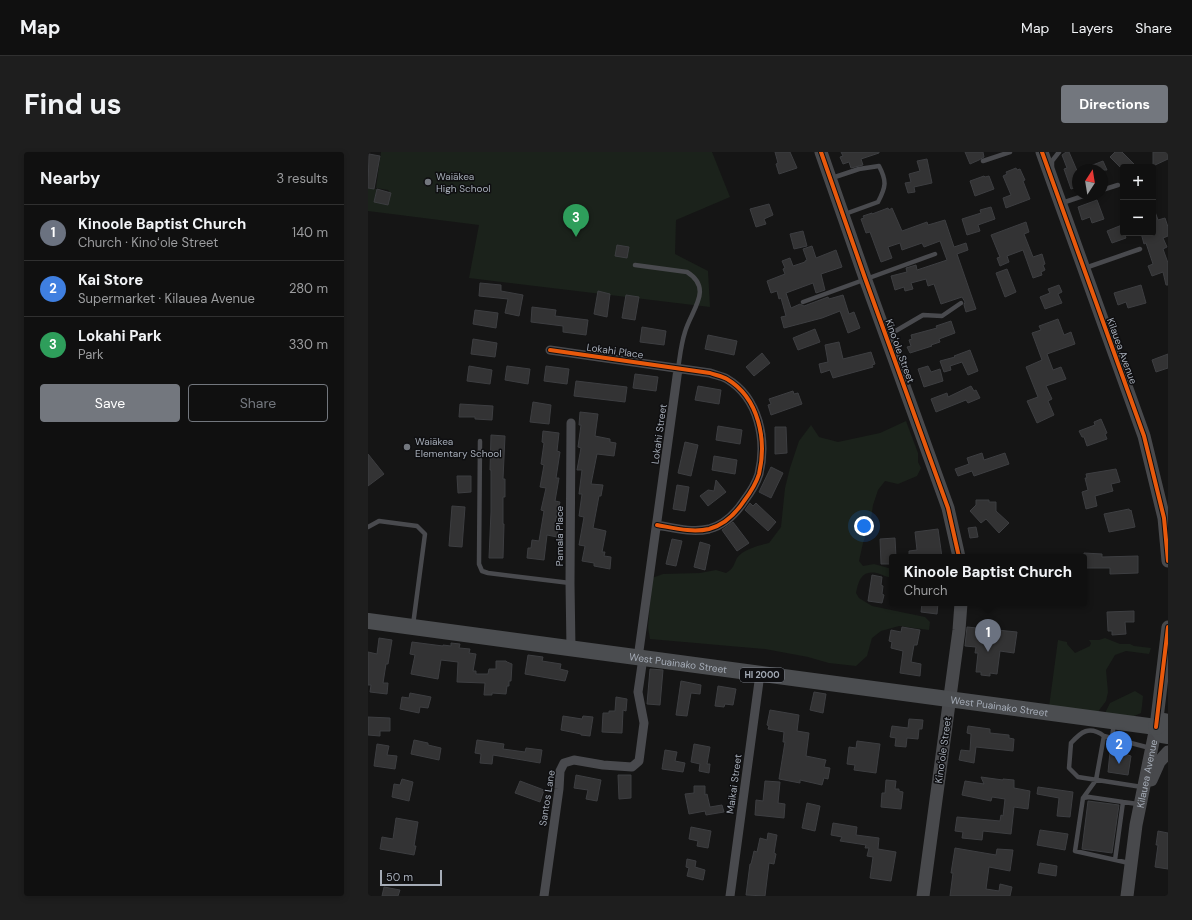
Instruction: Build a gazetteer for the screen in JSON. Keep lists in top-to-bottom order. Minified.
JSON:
{"streets":{"highway":["West Puainako Street","HI 2000"],"street":["Lokahi Place","Kinoʻole Street","Kilauea Avenue","Lokahi Street","Pamala Place","Maikai Street","Santos Lane"]},"crossings":[["Lokahi Place","Lokahi Street"],["Kinoʻole Street","West Puainako Street"],["Kilauea Avenue","West Puainako Street"],["Lokahi Street","West Puainako Street"],["Lokahi Street","Santos Lane"],["Pamala Place","West Puainako Street"],["West Puainako Street","Maikai Street"],["West Puainako Street","Santos Lane"]],"places":["Waiākea High School","Waiākea Elementary School"],"scale_bar":"50 m","north":"top","page":{"header":"Map","nav":["Map","Layers","Share"],"buttons":["Directions",["Save","Share"]],"title":"Find us","heading":["Nearby","3 results"],"map_buttons":["+","−"],"list":[{"mark":"1","name":"Kinoole Baptist Church","note":"Church · Kinoʻole Street","value":"140 m"},{"mark":"2","name":"Kai Store","note":"Supermarket · Kilauea Avenue","value":"280 m"},{"mark":"3","name":"Lokahi Park","note":"Park","value":"330 m"}],"pins":["3","1","2"],"popup":["Kinoole Baptist Church","Church"],"scale":"50 m"}}
